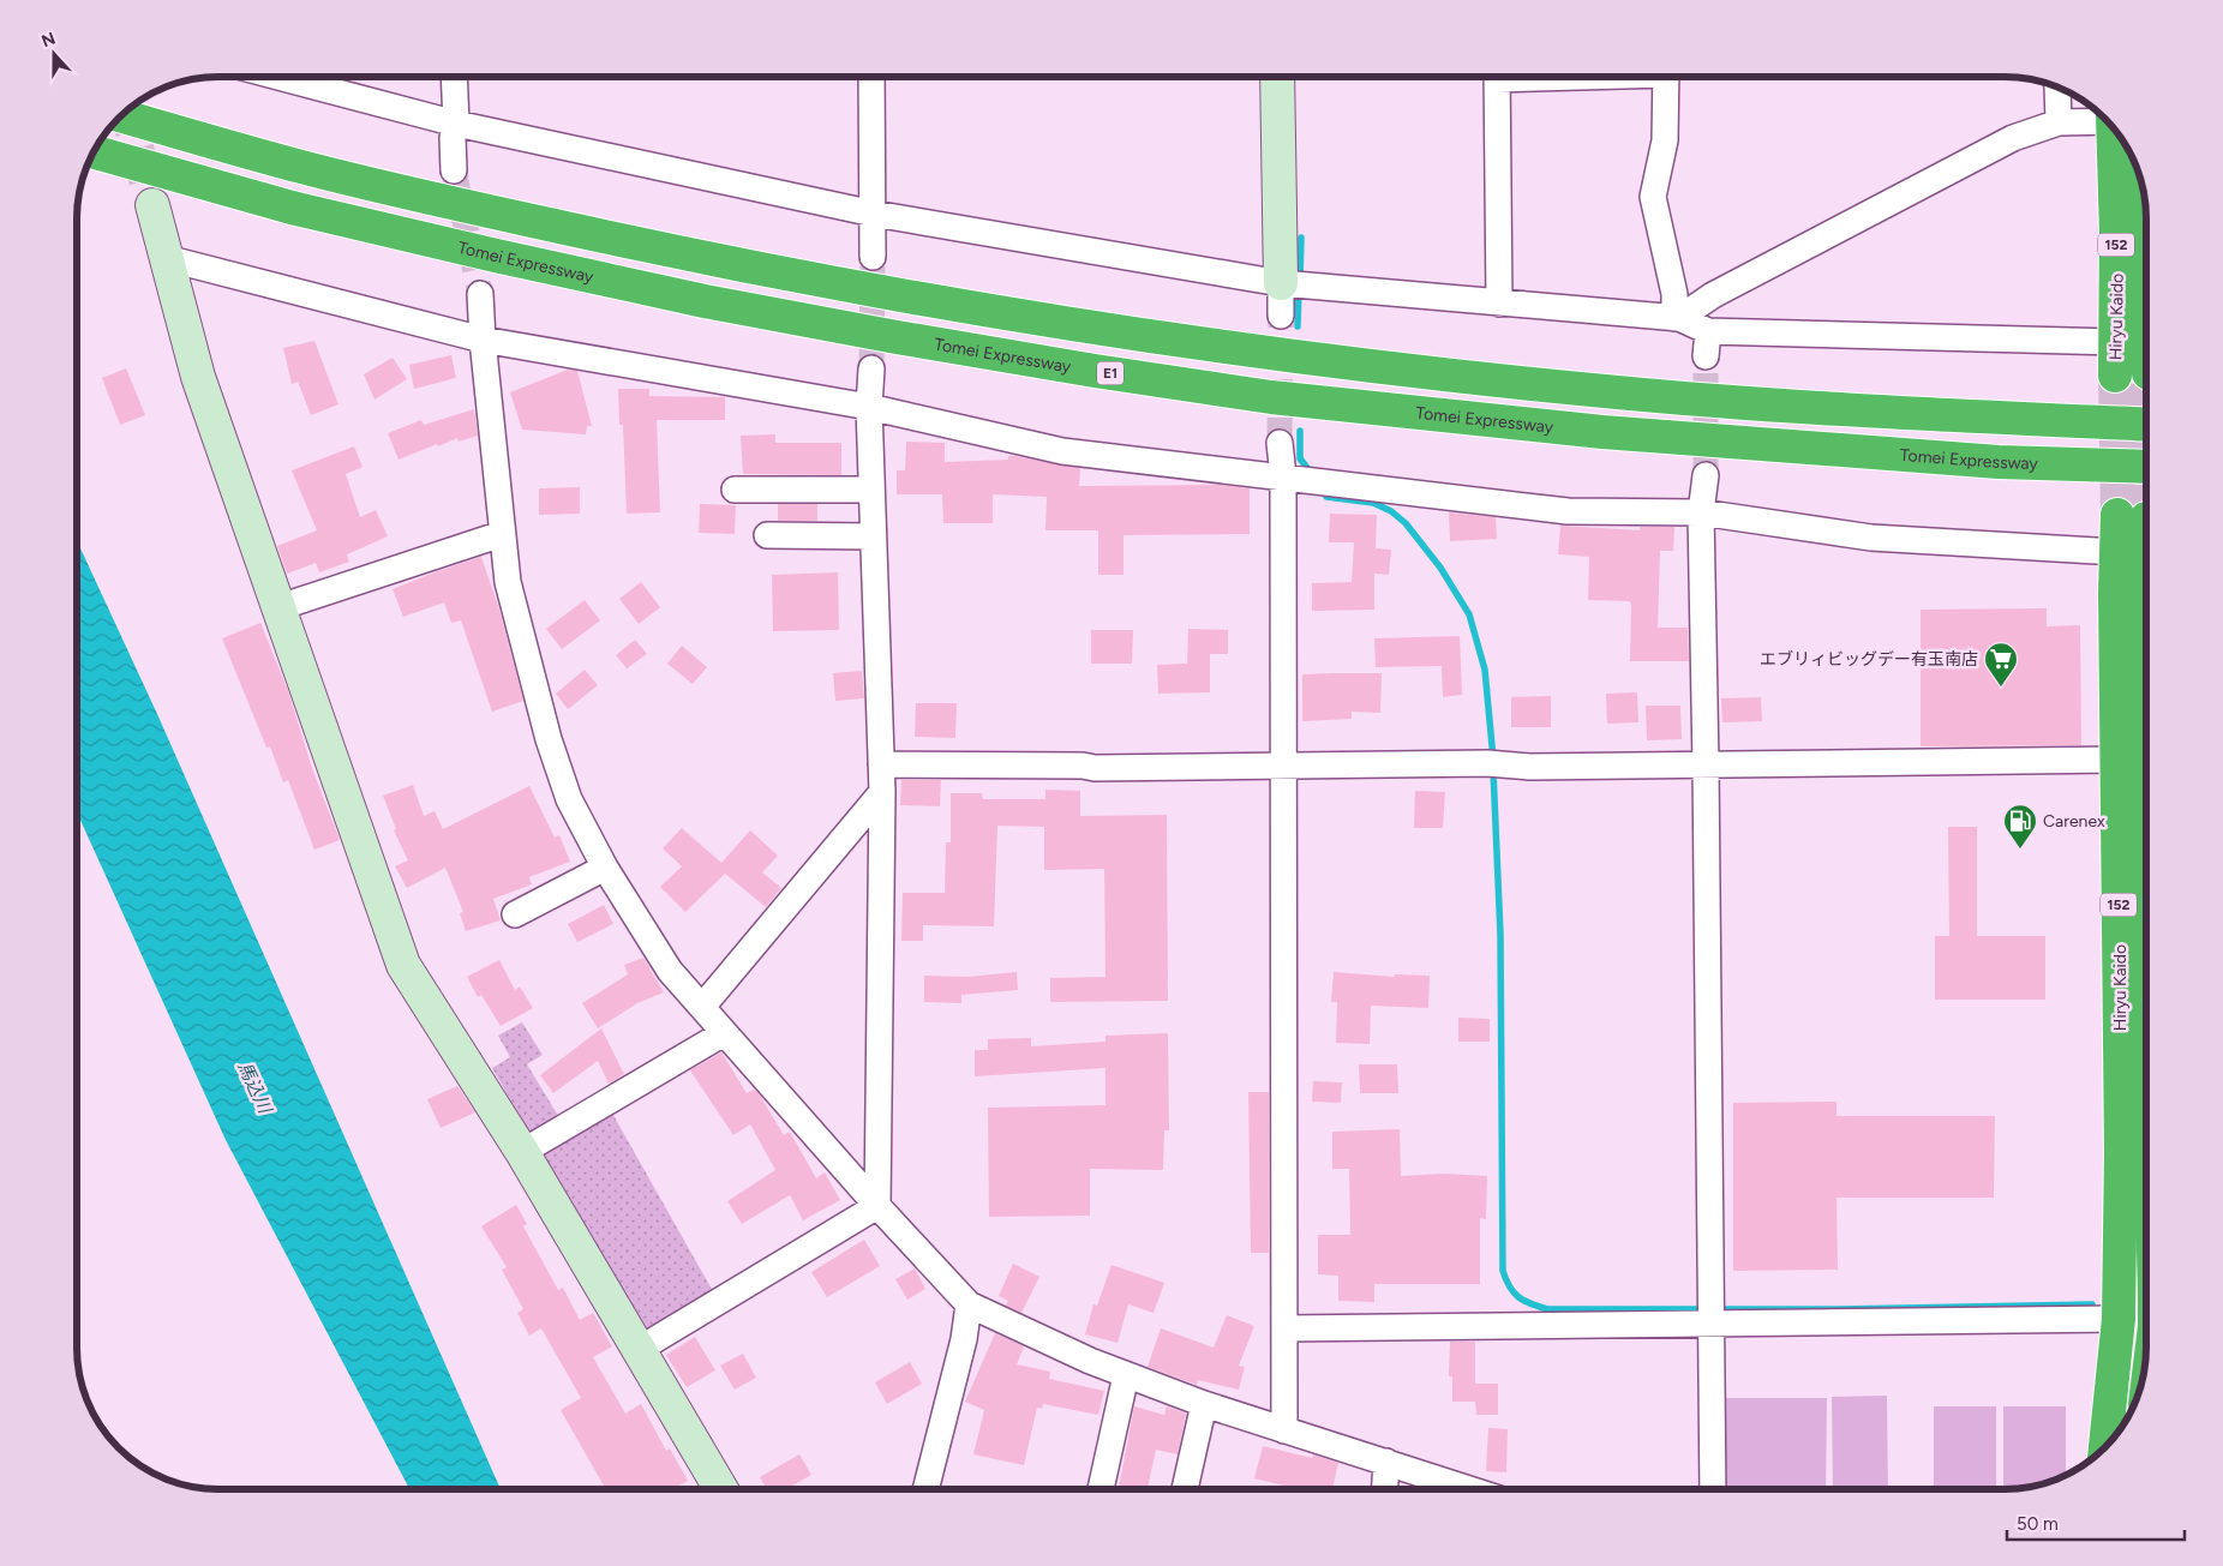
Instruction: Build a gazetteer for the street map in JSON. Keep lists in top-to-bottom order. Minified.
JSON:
{"streets":{"highway":["152","Tomei Expressway","Hiryu Kaido","E1"]},"water":["馬込川"],"places":{"supermarket":["エブリィビッグデー有玉南店"],"fuel station":["Carenex"]},"scale_bar":"50 m","north":"top"}
